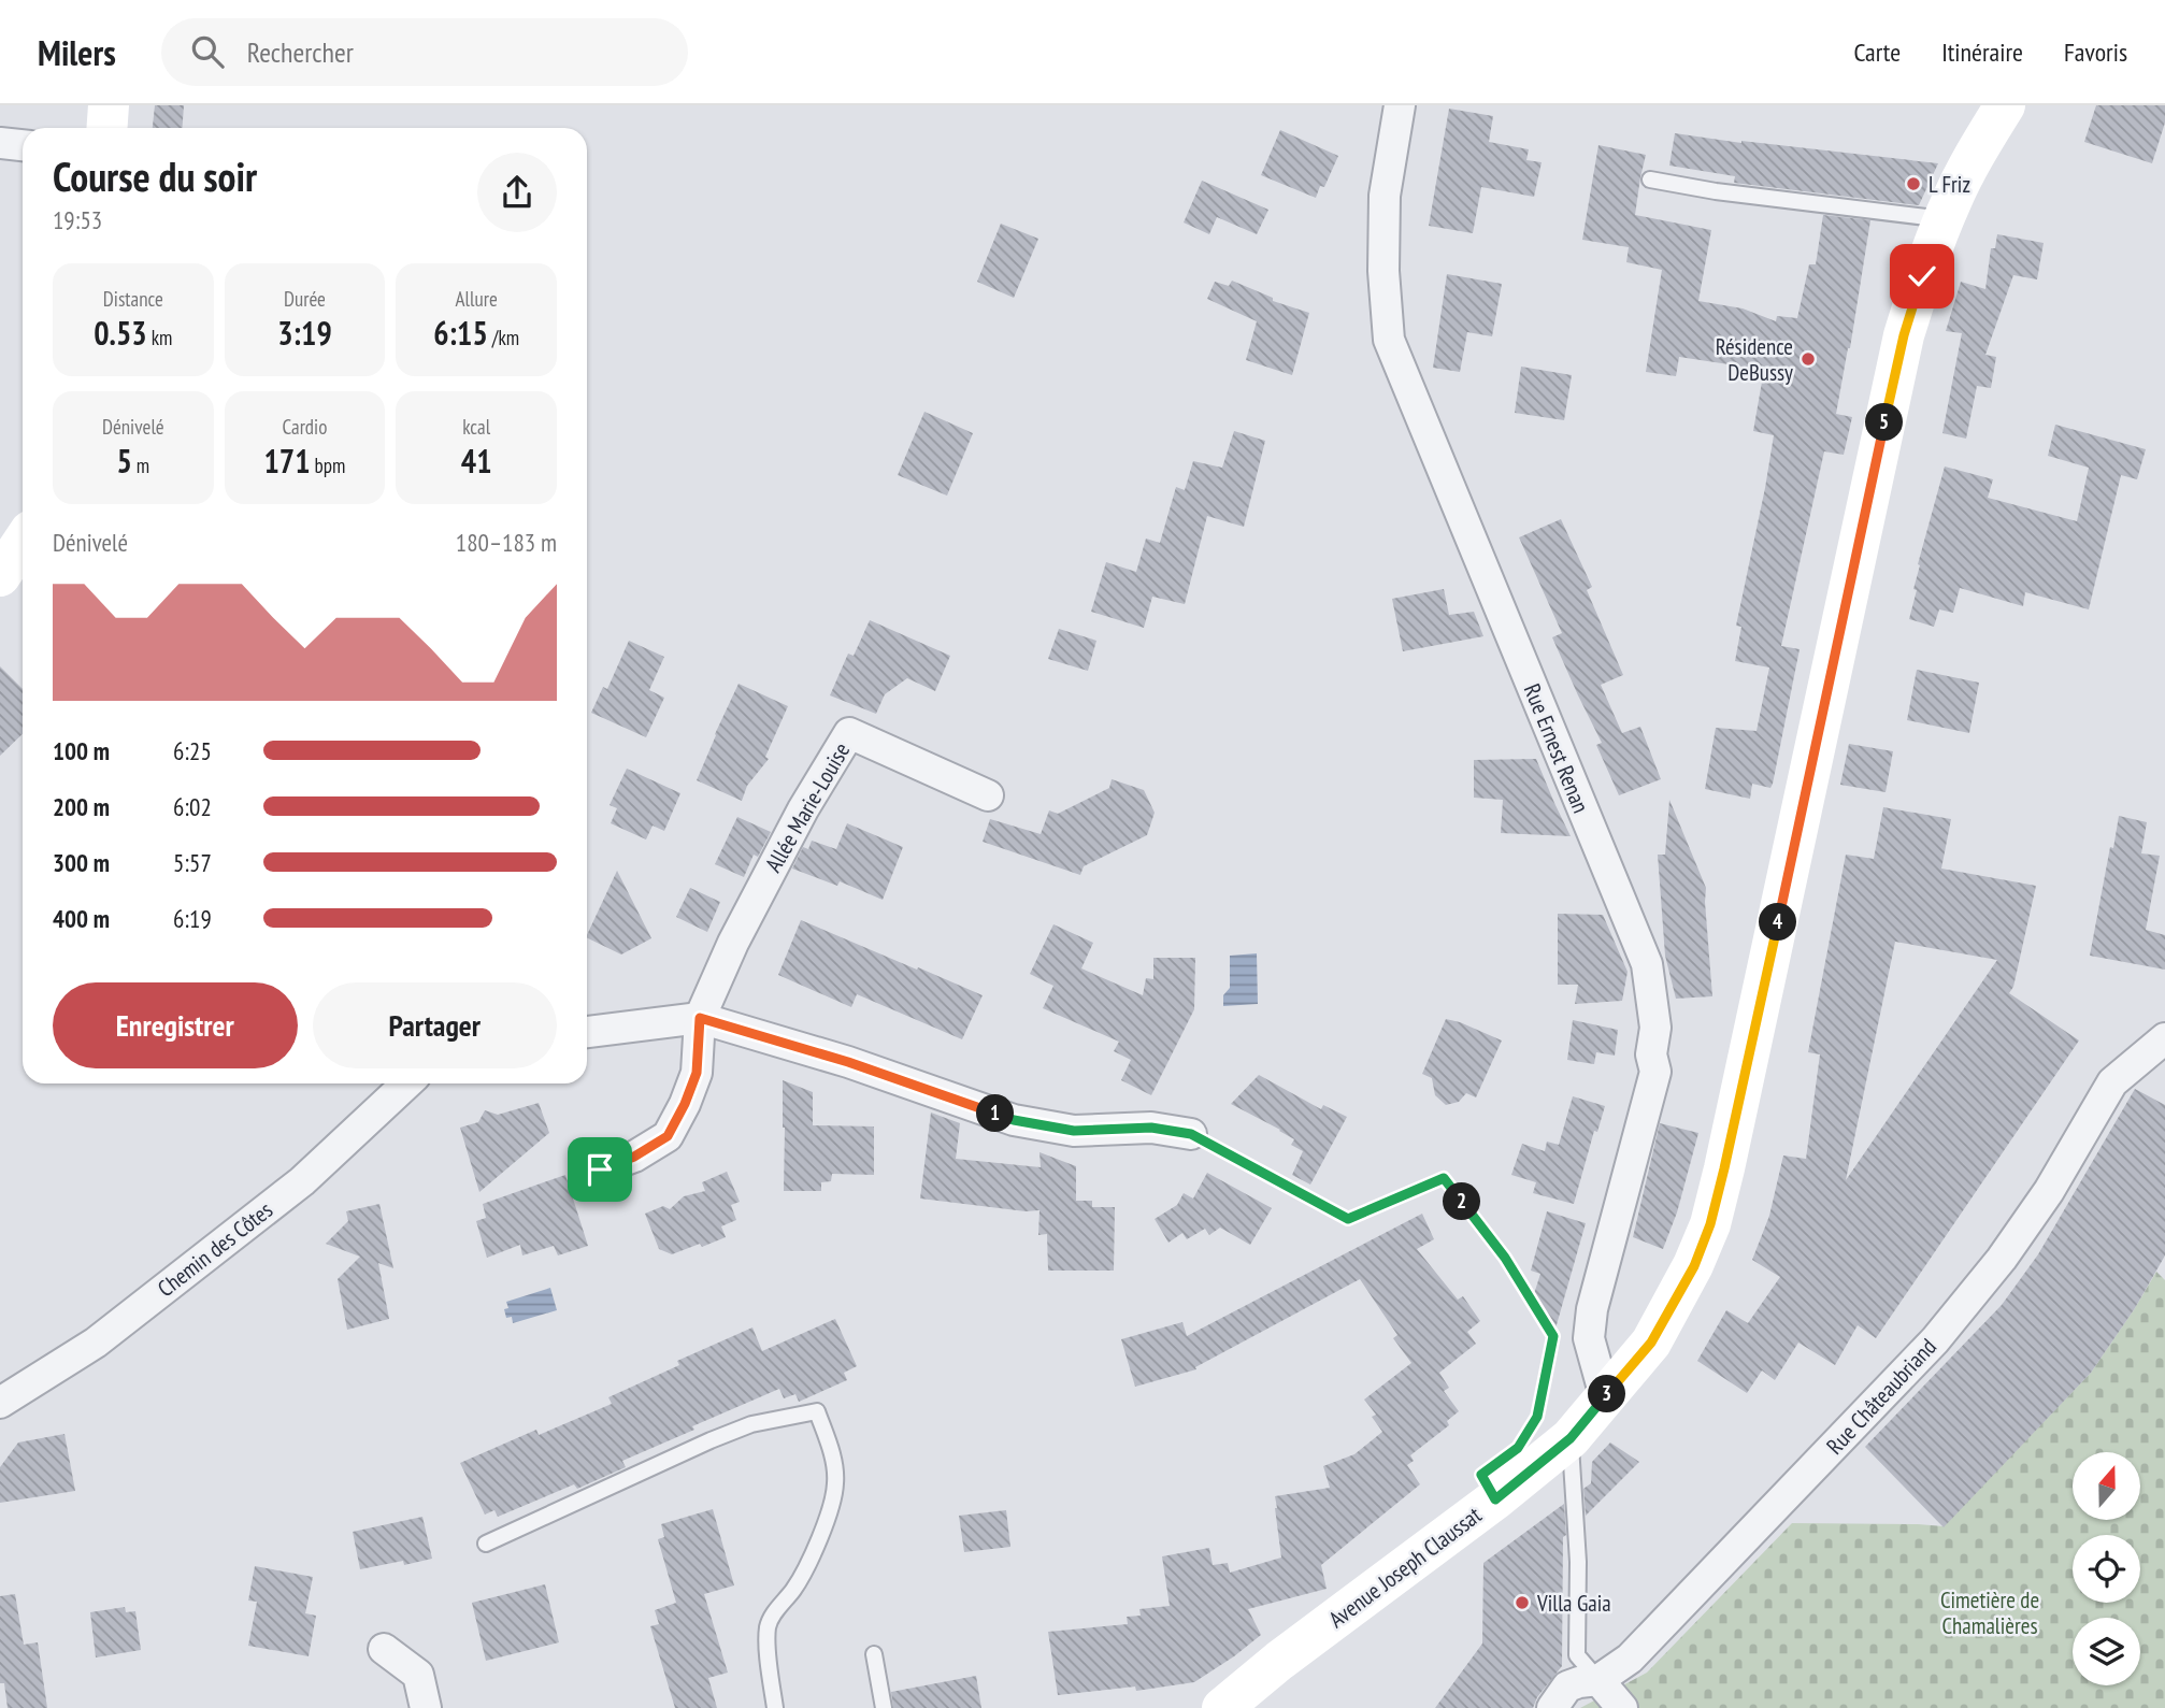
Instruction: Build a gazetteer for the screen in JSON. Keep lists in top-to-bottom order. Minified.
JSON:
{"streets":{"main road":["Avenue Joseph Claussat"],"street":["Rue Ernest Renan","Allée Marie-Louise","Chemin des Côtes","Rue Châteaubriand"]},"crossings":[["Rue Ernest Renan","Avenue Joseph Claussat"]],"parks":["Cimetière de Chamalières"],"places":["L Friz","Résidence DeBussy","Villa Gaia"],"north":"top","page":{"header":"Milers","search":"Rechercher","nav":["Carte","Itinéraire","Favoris"],"heading":["Course du soir","19:53"],"stats":[["Distance","0.53 km"],["Durée","3:19"],["Allure","6:15 /km"],["Dénivelé","5 m"],["Cardio","171 bpm"],["kcal","41"]],"pins":["5","4","1","2","3"],"chart":["Dénivelé","180–183 m"],"list":[{"name":"100 m","note":"6:25"},{"name":"200 m","note":"6:02"},{"name":"300 m","note":"5:57"},{"name":"400 m","note":"6:19"}],"buttons":["Enregistrer","Partager"]}}
